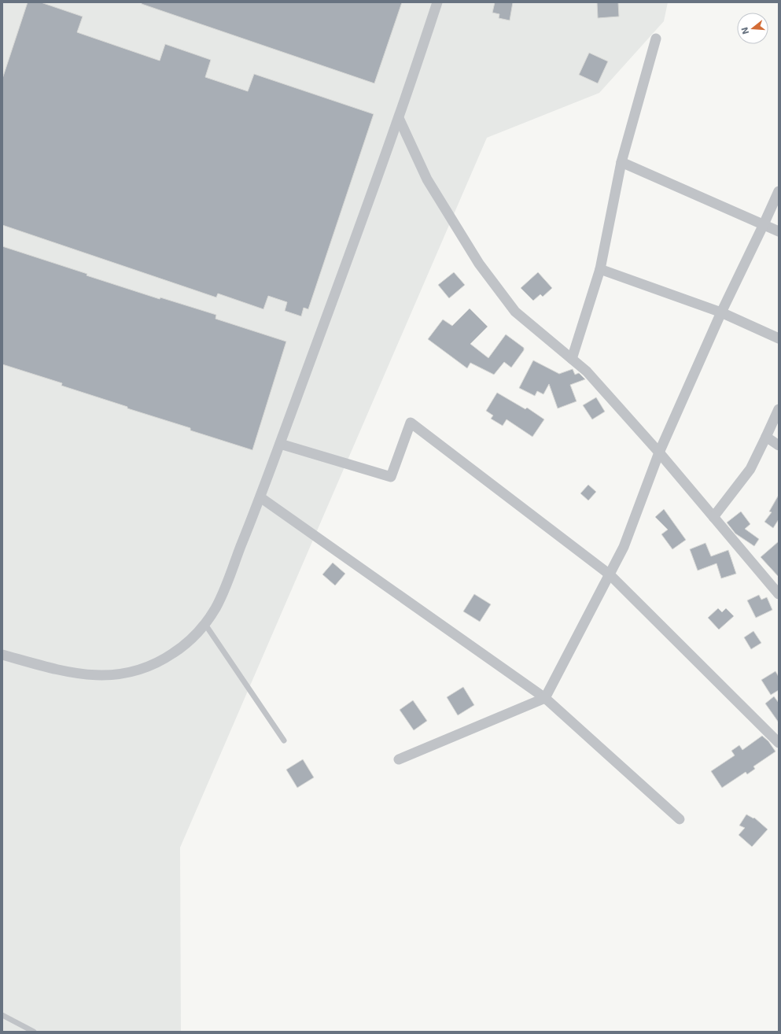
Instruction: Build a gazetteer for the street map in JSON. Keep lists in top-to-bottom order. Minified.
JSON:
{"north":"left"}
